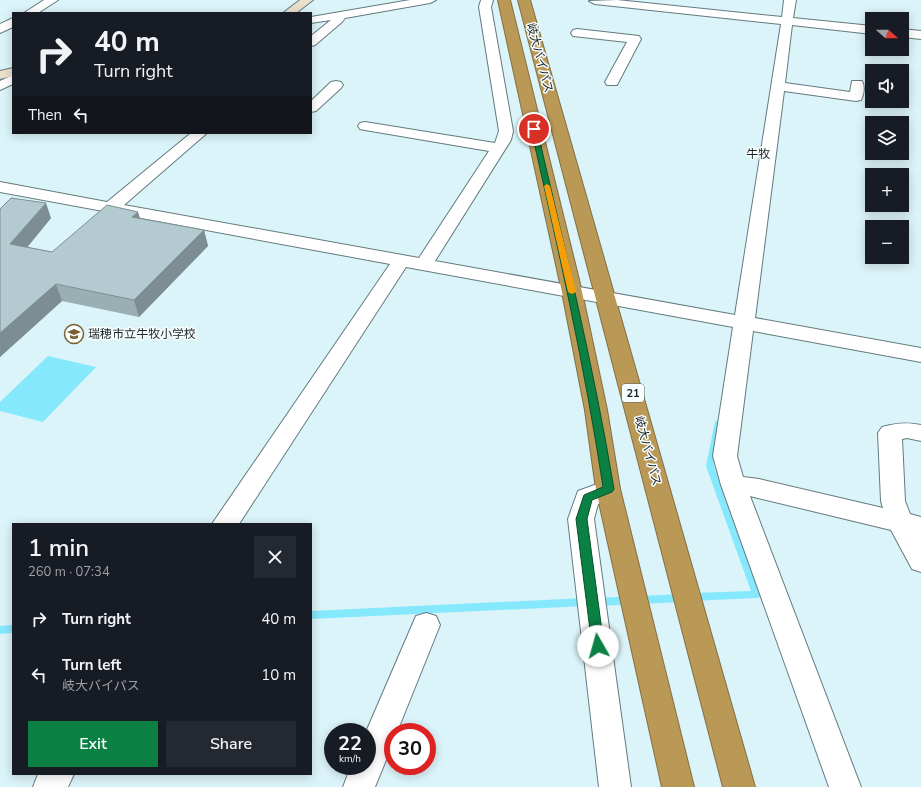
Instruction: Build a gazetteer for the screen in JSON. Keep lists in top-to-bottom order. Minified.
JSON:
{"streets":{"highway":["岐大バイパス","21"]},"districts":["牛牧"],"places":{"school or university":["瑞穂市立牛牧小学校"]},"north":"right","page":{"map_buttons":["+","−"],"turn":["40 m","Turn right"],"then":"Then","heading":["1 min","260 m · 07:34"],"list":[{"name":"Turn right","value":"40 m"},{"name":"Turn left","note":"岐大バイパス","value":"10 m"}],"buttons":["Exit","Share"],"speed":"22 km/h","limit":"30"}}
